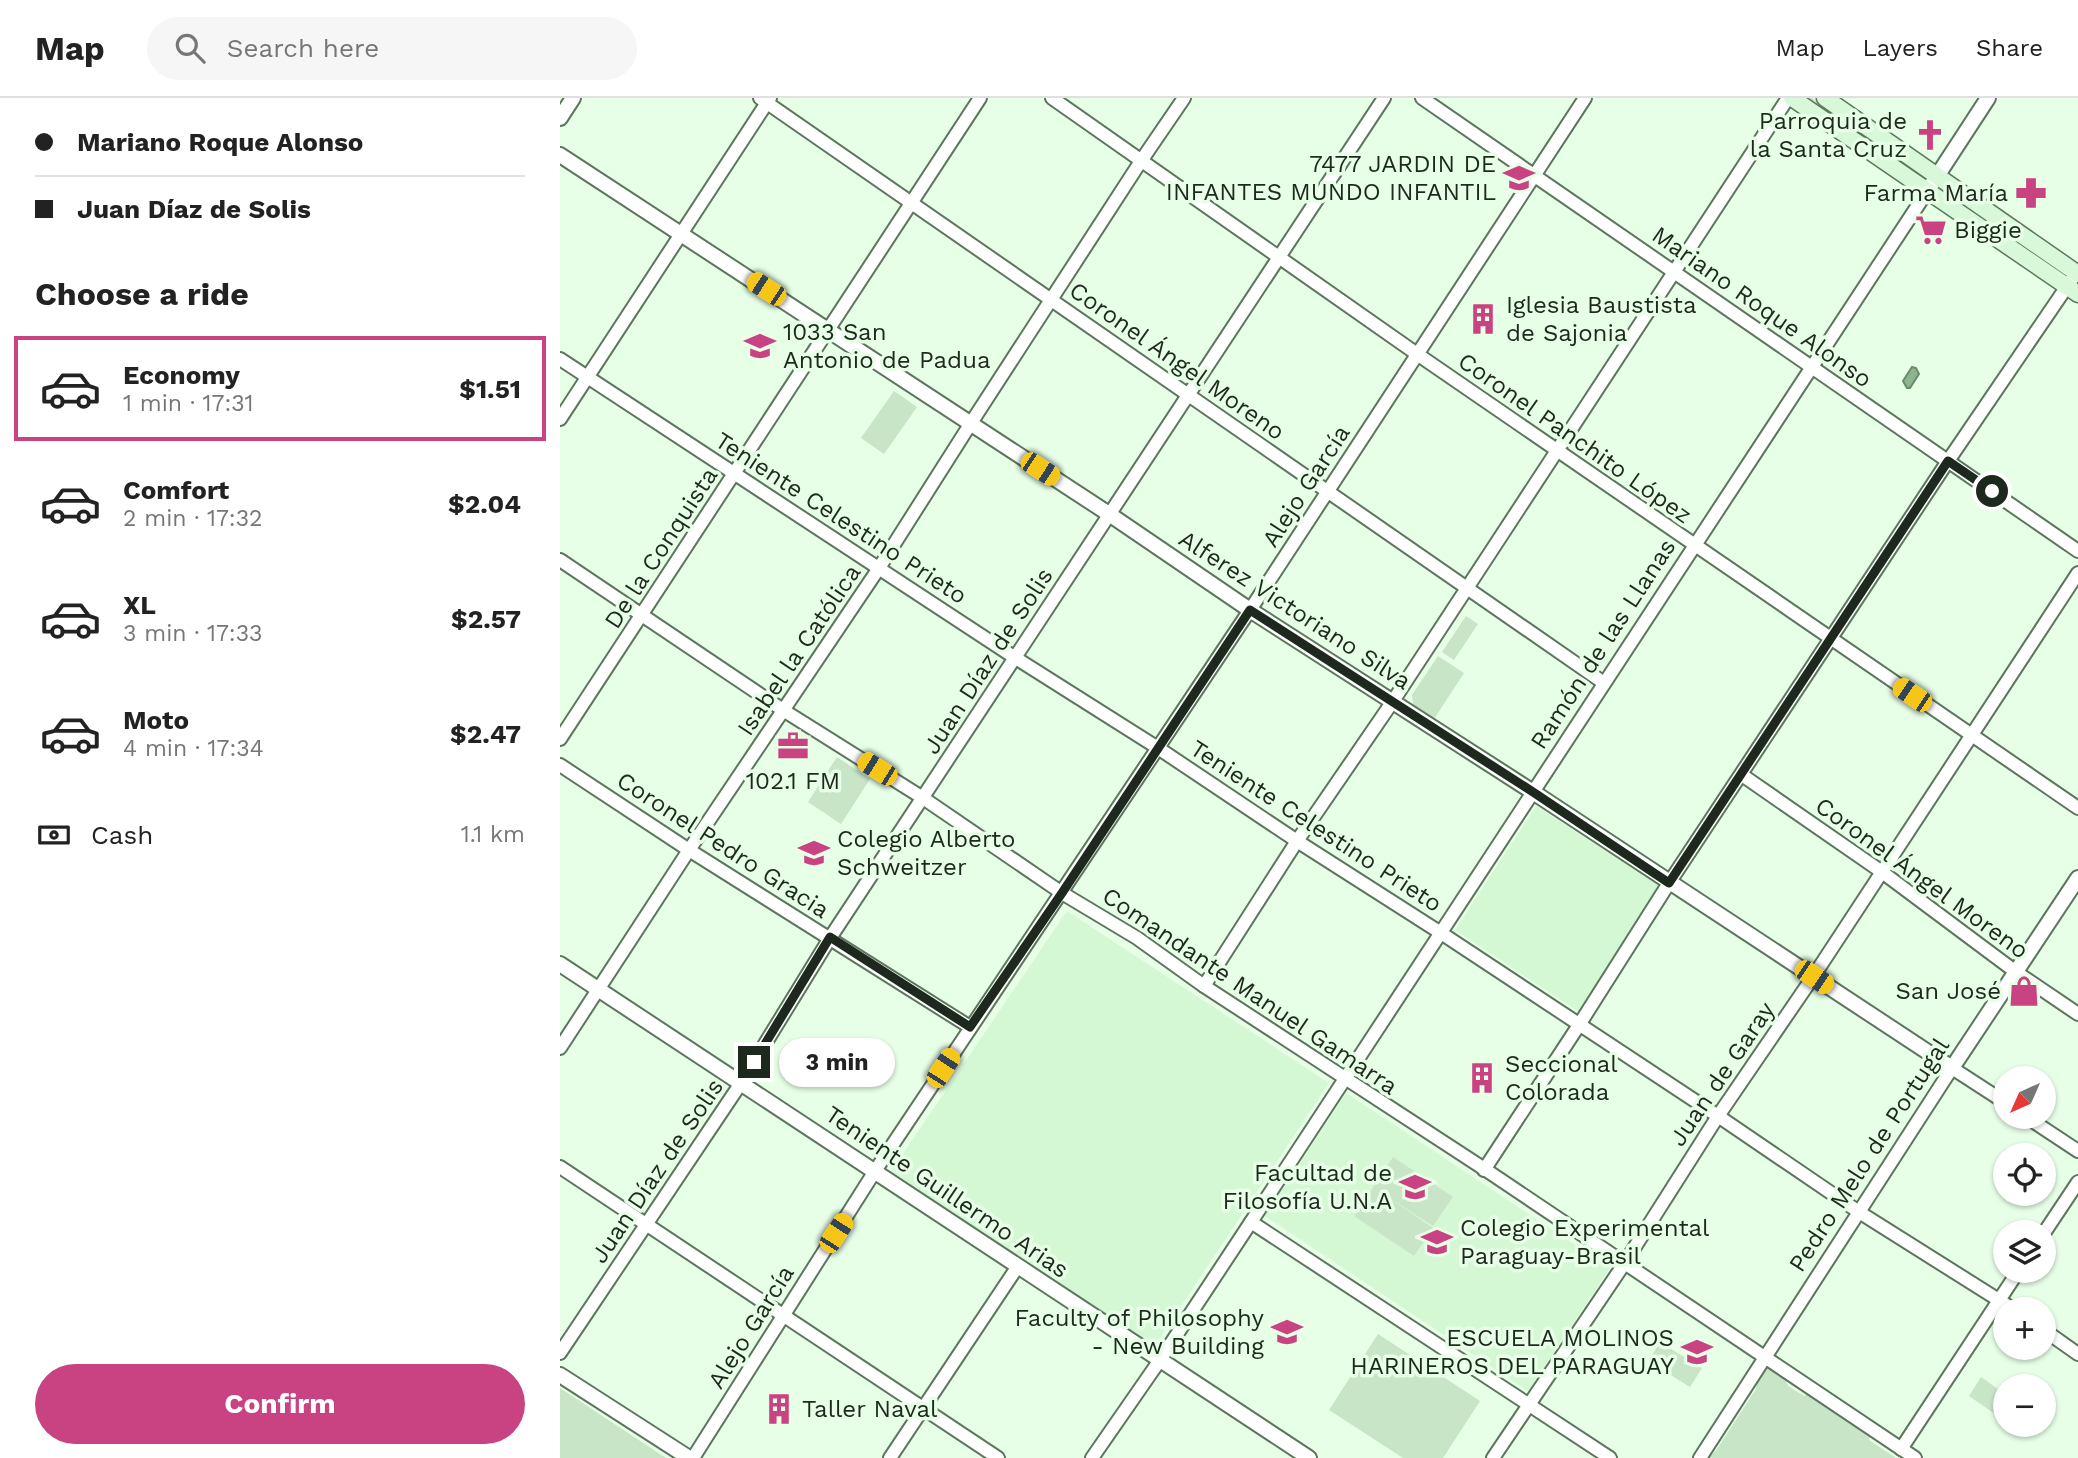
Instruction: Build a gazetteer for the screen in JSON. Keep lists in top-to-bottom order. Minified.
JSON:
{"streets":{"street":["Mariano Roque Alonso","Coronel Ángel Moreno","Coronel Panchito López","Alejo García","Teniente Celestino Prieto","De la Conquista","Alferez Victoriano Silva","Ramón de las Llanas","Isabel la Católica","Juan Díaz de Solis","Coronel Pedro Gracia","Comandante Manuel Gamarra","Juan de Garay","Pedro Melo de Portugal","Teniente Guillermo Arias"]},"crossings":[["Mariano Roque Alonso","Alejo García"],["Mariano Roque Alonso","Ramón de las Llanas"],["Coronel Ángel Moreno","Alejo García"],["Coronel Ángel Moreno","De la Conquista"],["Coronel Ángel Moreno","Ramón de las Llanas"],["Coronel Ángel Moreno","Isabel la Católica"],["Coronel Ángel Moreno","Juan Díaz de Solis"],["Coronel Ángel Moreno","Juan de Garay"],["Coronel Ángel Moreno","Pedro Melo de Portugal"],["Coronel Panchito López","Alejo García"],["Coronel Panchito López","Ramón de las Llanas"],["Coronel Panchito López","Isabel la Católica"],["Coronel Panchito López","Juan Díaz de Solis"],["Coronel Panchito López","Juan de Garay"],["Alejo García","Teniente Celestino Prieto"],["Alejo García","Alferez Victoriano Silva"],["Alejo García","Coronel Pedro Gracia"],["Alejo García","Comandante Manuel Gamarra"],["Alejo García","Teniente Guillermo Arias"],["Teniente Celestino Prieto","De la Conquista"],["Teniente Celestino Prieto","Ramón de las Llanas"],["Teniente Celestino Prieto","Isabel la Católica"],["Teniente Celestino Prieto","Juan Díaz de Solis"],["Teniente Celestino Prieto","Juan de Garay"],["Teniente Celestino Prieto","Pedro Melo de Portugal"],["De la Conquista","Alferez Victoriano Silva"],["De la Conquista","Comandante Manuel Gamarra"],["Alferez Victoriano Silva","Ramón de las Llanas"],["Alferez Victoriano Silva","Isabel la Católica"],["Alferez Victoriano Silva","Juan Díaz de Solis"],["Alferez Victoriano Silva","Juan de Garay"],["Alferez Victoriano Silva","Pedro Melo de Portugal"],["Ramón de las Llanas","Comandante Manuel Gamarra"],["Ramón de las Llanas","Teniente Guillermo Arias"],["Isabel la Católica","Coronel Pedro Gracia"],["Isabel la Católica","Comandante Manuel Gamarra"],["Isabel la Católica","Teniente Guillermo Arias"],["Juan Díaz de Solis","Coronel Pedro Gracia"],["Juan Díaz de Solis","Comandante Manuel Gamarra"],["Juan Díaz de Solis","Teniente Guillermo Arias"],["Comandante Manuel Gamarra","Juan de Garay"],["Comandante Manuel Gamarra","Pedro Melo de Portugal"]],"places":{"church":["Parroquia de la Santa Cruz"],"school or university":["7477 JARDIN DE INFANTES MUNDO INFANTIL","1033 San Antonio de Padua","Colegio Alberto Schweitzer","Facultad de Filosofía U.N.A","Colegio Experimental Paraguay-Brasil","Faculty of Philosophy - New Building","ESCUELA MOLINOS HARINEROS DEL PARAGUAY"],"pharmacy":["Farma María"],"supermarket":["Biggie"],"building":["Iglesia Baustista de Sajonia","Seccional Colorada","Taller Naval"],"office":["102.1 FM"],"shop":["San José"]},"north":"bottom left","page":{"header":"Map","search":"Search here","nav":["Map","Layers","Share"],"banner":["Mariano Roque Alonso","Juan Díaz de Solis"],"heading":"Choose a ride","list":[{"name":"Economy","note":"1 min · 17:31","value":"$1.51"},{"name":"Comfort","note":"2 min · 17:32","value":"$2.04"},{"name":"XL","note":"3 min · 17:33","value":"$2.57"},{"name":"Moto","note":"4 min · 17:34","value":"$2.47"}],"pay":["Cash","1.1 km"],"bubble":"3 min","map_buttons":["+","−"],"buttons":"Confirm"}}
